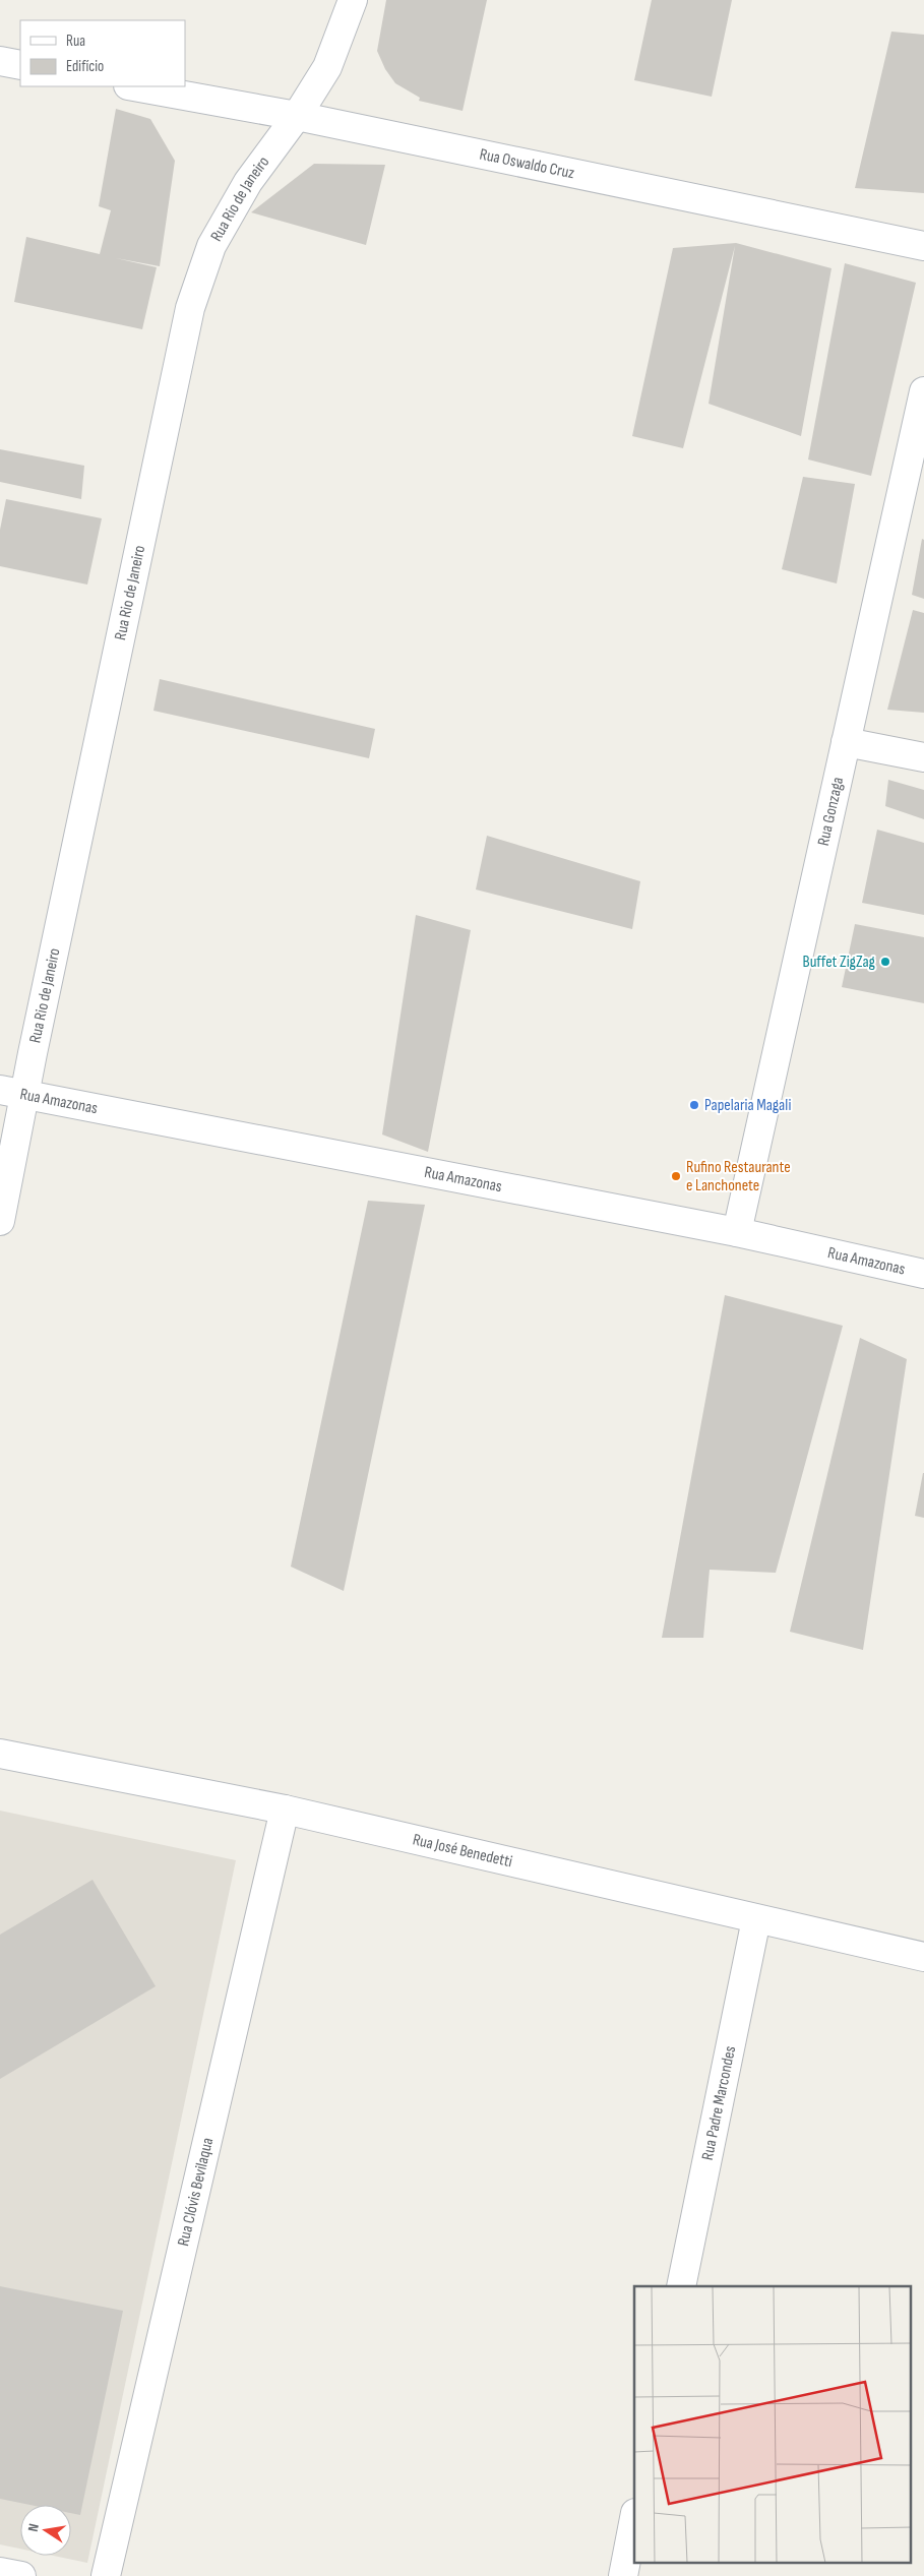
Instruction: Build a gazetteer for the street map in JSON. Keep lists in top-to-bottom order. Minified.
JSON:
{"streets":{"street":["Rua Oswaldo Cruz","Rua Rio de Janeiro","Rua Gonzaga","Rua Amazonas","Rua José Benedetti","Rua Padre Marcondes","Rua Clóvis Bevilaqua"]},"crossings":[["Rua Oswaldo Cruz","Rua Rio de Janeiro"],["Rua Rio de Janeiro","Rua Amazonas"],["Rua Gonzaga","Rua Amazonas"],["Rua José Benedetti","Rua Padre Marcondes"],["Rua José Benedetti","Rua Clóvis Bevilaqua"]],"places":["Buffet ZigZag","Papelaria Magali","Rufino Restaurante e Lanchonete"],"legend":["Rua","Edifício"],"north":"left"}
